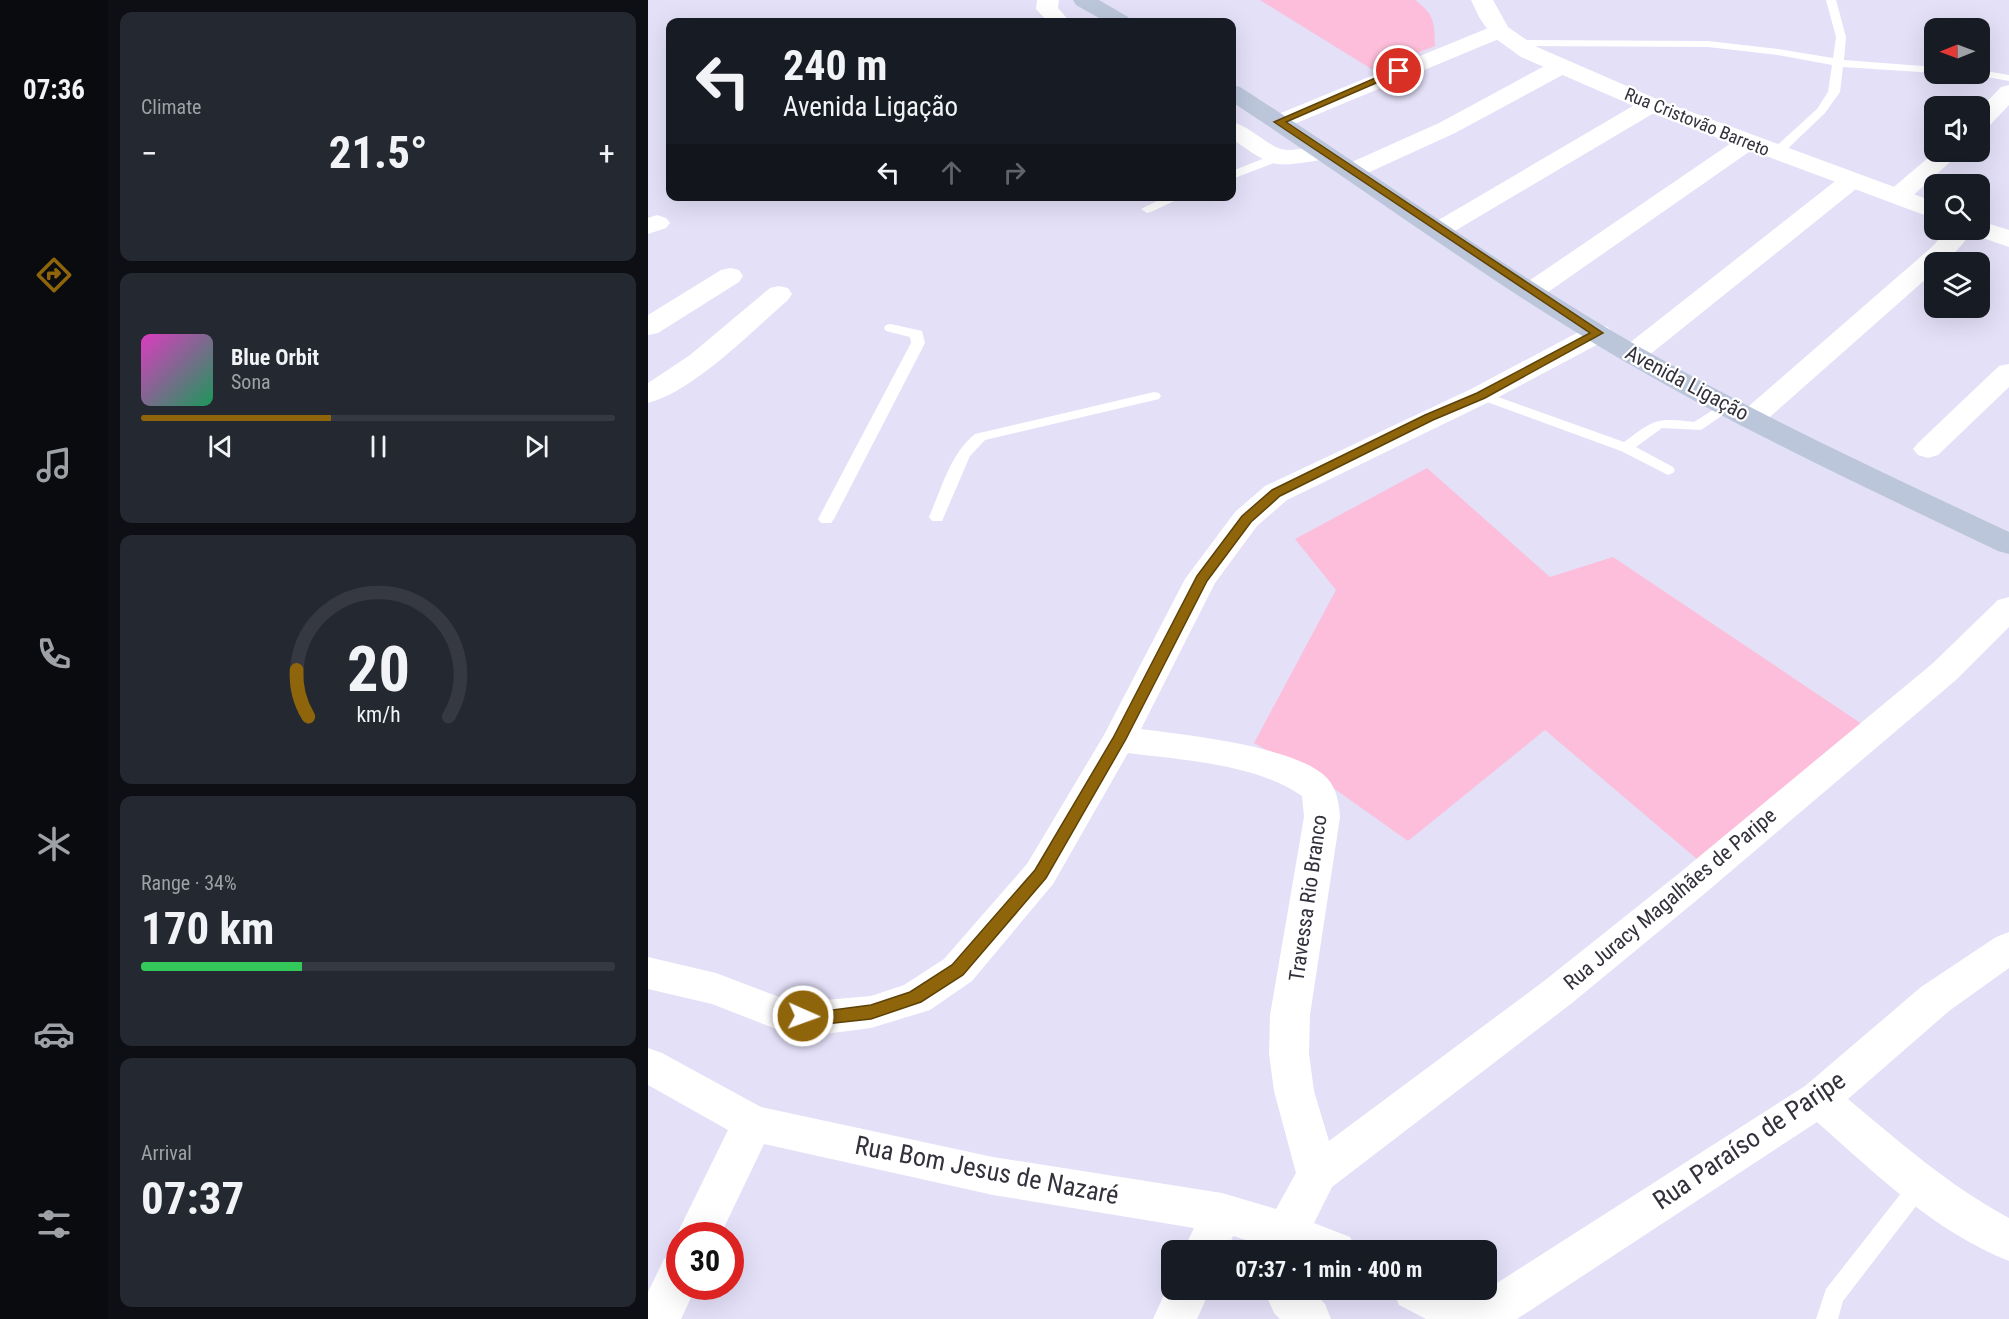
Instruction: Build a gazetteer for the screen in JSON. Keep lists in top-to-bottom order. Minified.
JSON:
{"streets":{"main road":["Avenida Ligação"],"street":["Rua Cristovão Barreto","Travessa Rio Branco","Rua Juracy Magalhães de Paripe","Rua Paraíso de Paripe","Rua Bom Jesus de Nazaré"]},"crossings":[["Travessa Rio Branco","Rua Juracy Magalhães de Paripe"]],"north":"left","page":{"tabs":"07:36","tile":["Climate",["Range · 34%","170 km"],["Arrival","07:37"]],"turn":["240 m","Avenida Ligação"],"heat":["−","21.5°","+"],"song":["Blue Orbit","Sona"],"limit":"30","trip":"07:37 · 1 min · 400 m","gauge":["20","km/h"]}}
